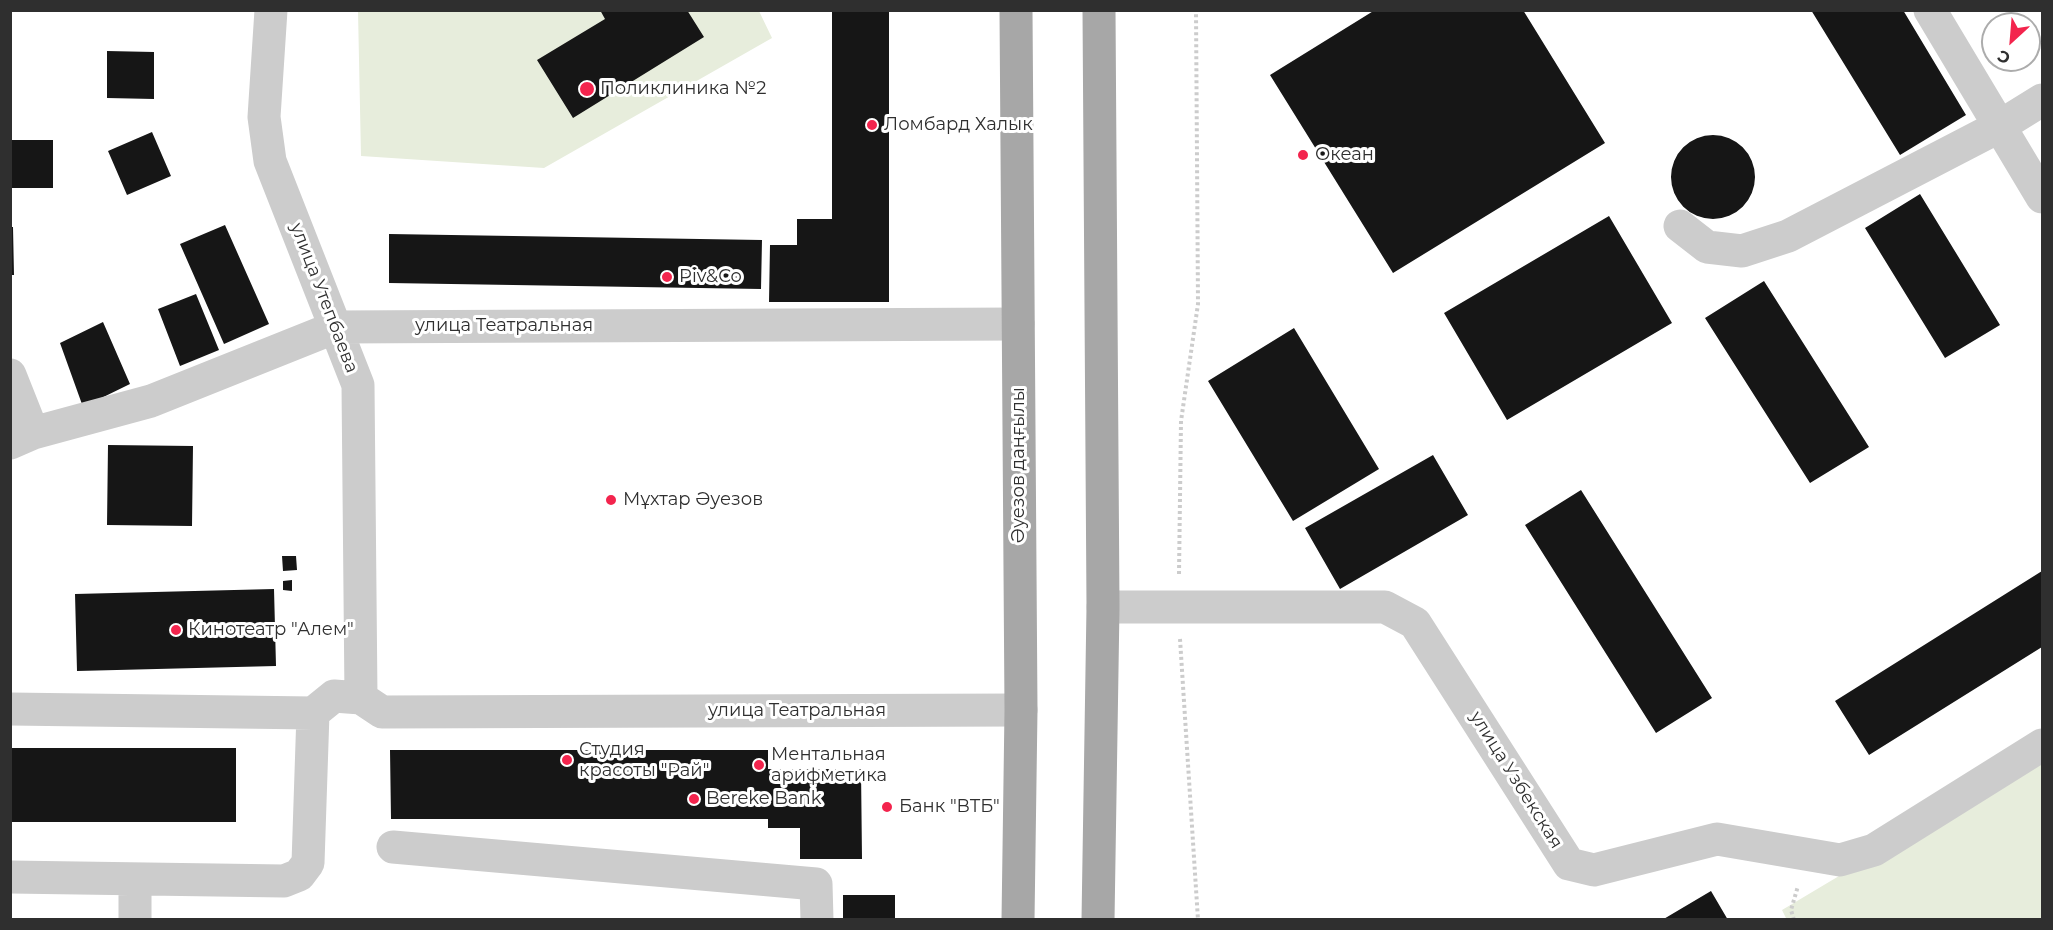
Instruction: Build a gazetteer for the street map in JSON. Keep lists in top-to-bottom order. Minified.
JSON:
{"streets":{"main road":["Әуезов даңғылы"],"street":["улица Утепбаева","улица Театральная","улица Узбекская"]},"crossings":[["улица Утепбаева","улица Театральная"],["улица Театральная","Әуезов даңғылы"]],"places":["Поликлиника №2","Ломбард Халык","Океан","Piv&Co","Мұхтар Әуезов","Кинотеатр \"Алем\"","Студия красоты \"Рай\"","Ментальная арифметика","Bereke Bank","Банк \"ВТБ\""],"north":"bottom left"}
